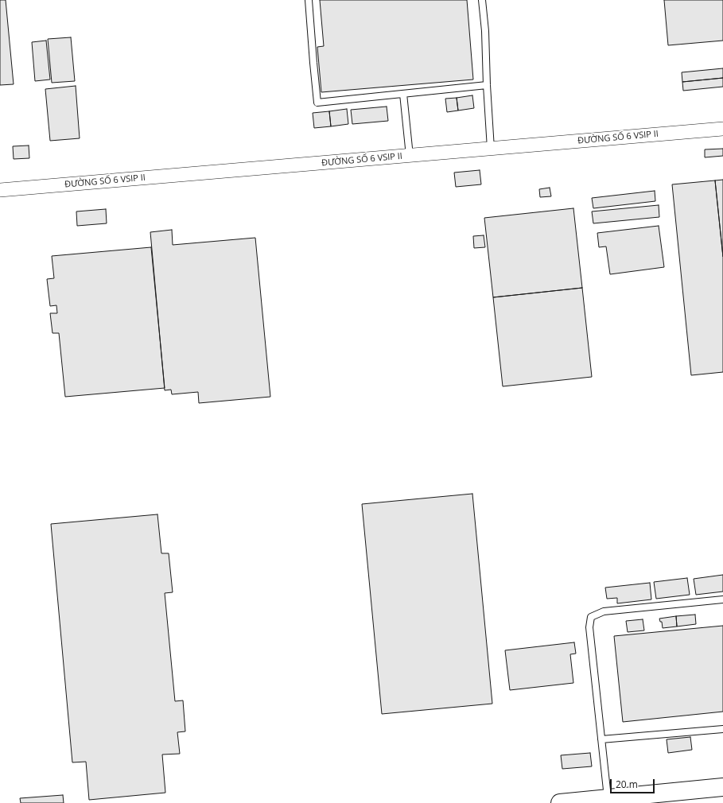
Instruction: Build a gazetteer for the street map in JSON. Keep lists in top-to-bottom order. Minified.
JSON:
{"streets":{"street":["ĐƯỜNG SỐ 6 VSIP II"]},"scale_bar":"20 m"}
